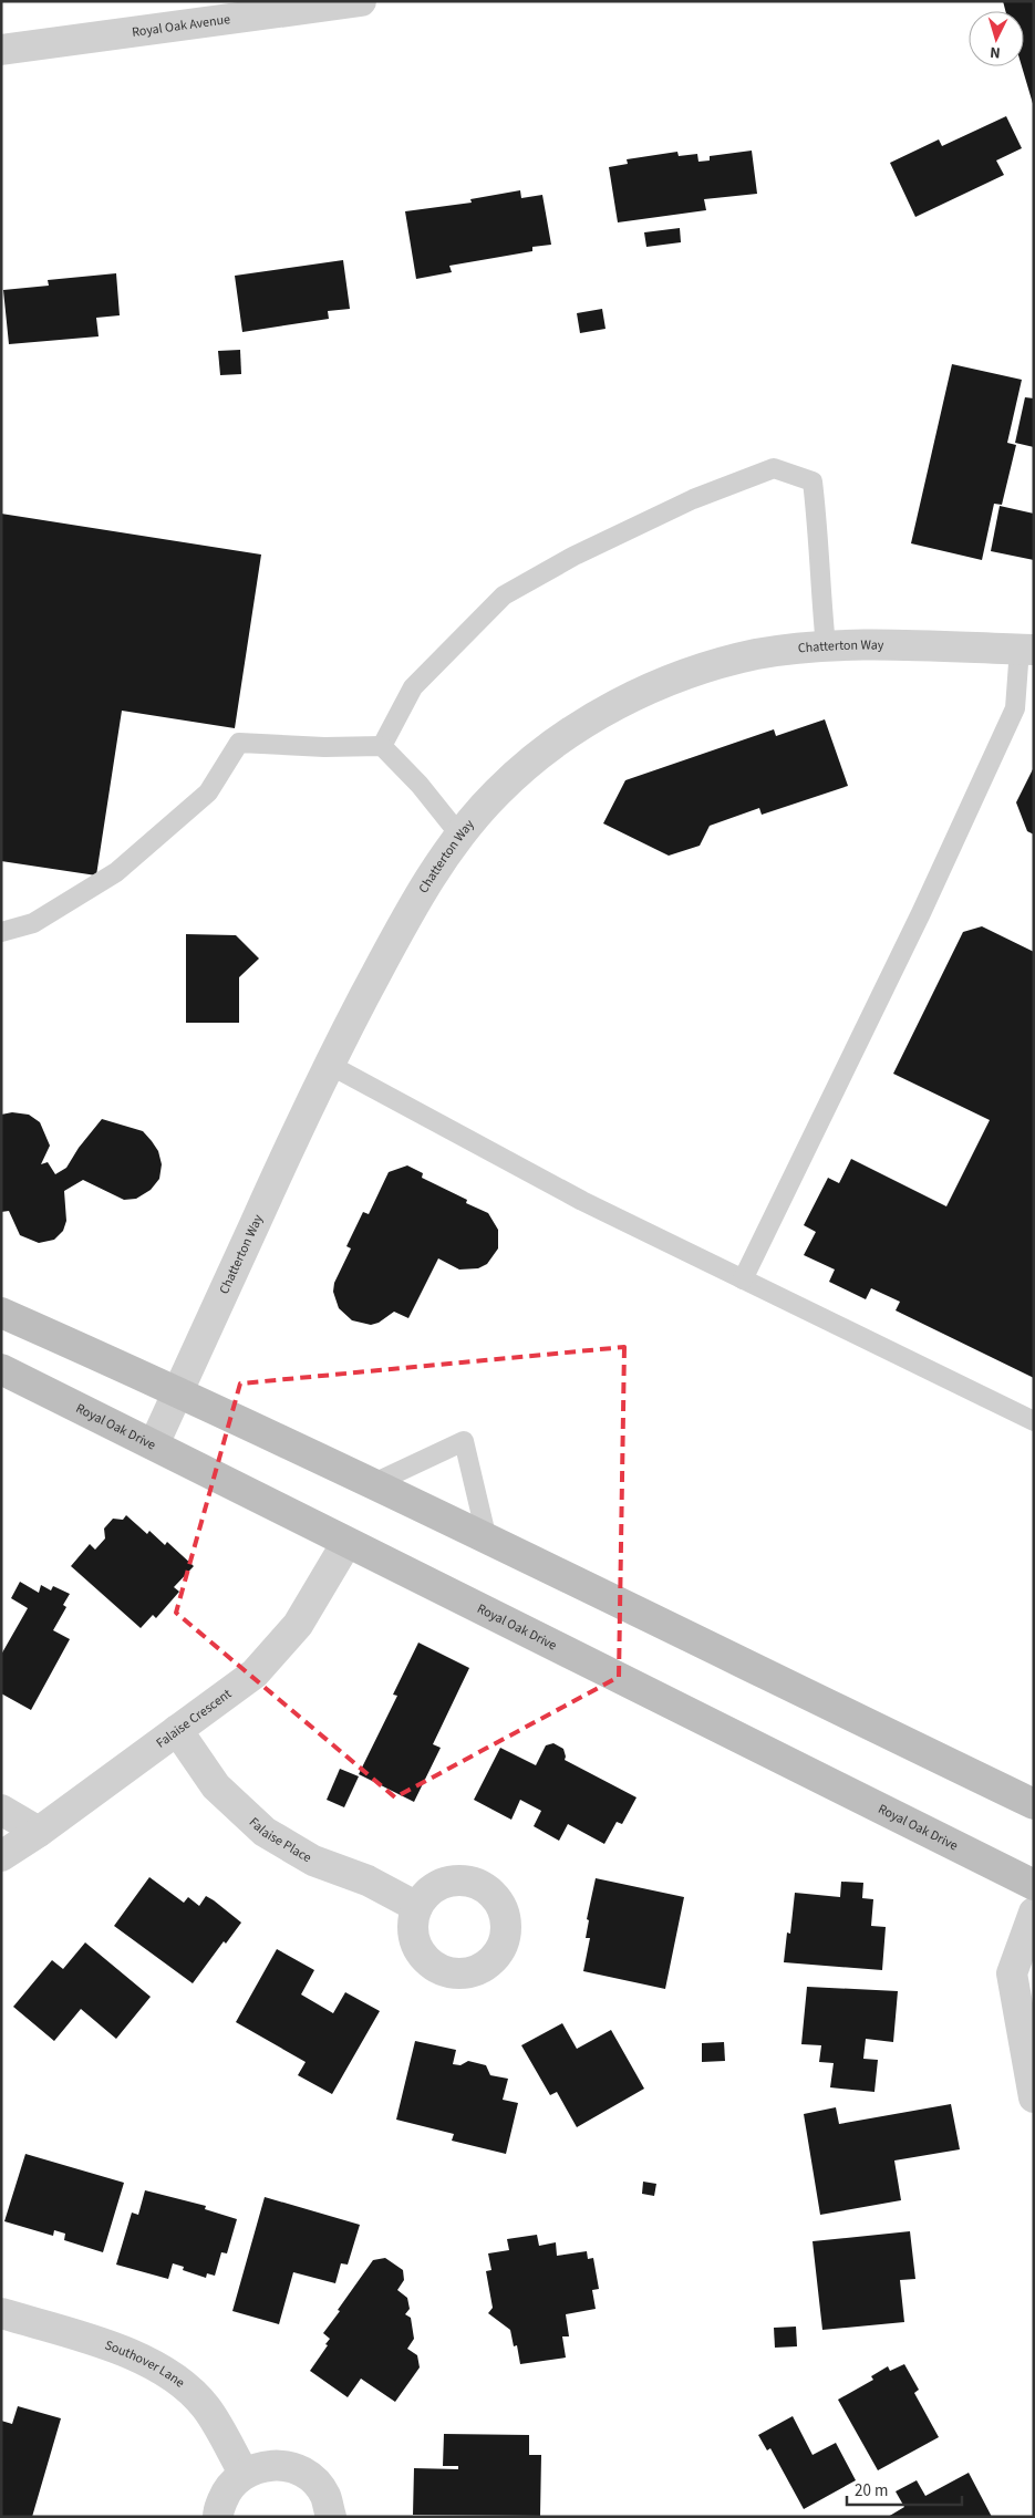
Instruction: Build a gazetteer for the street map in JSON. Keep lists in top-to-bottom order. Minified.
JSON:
{"streets":{"main road":["Royal Oak Drive"],"street":["Royal Oak Avenue","Chatterton Way","Falaise Crescent","Falaise Place","Southover Lane"]},"crossings":[["Chatterton Way","Royal Oak Drive"],["Royal Oak Drive","Falaise Crescent"],["Falaise Crescent","Falaise Place"]],"scale_bar":"20 m","north":"bottom"}
